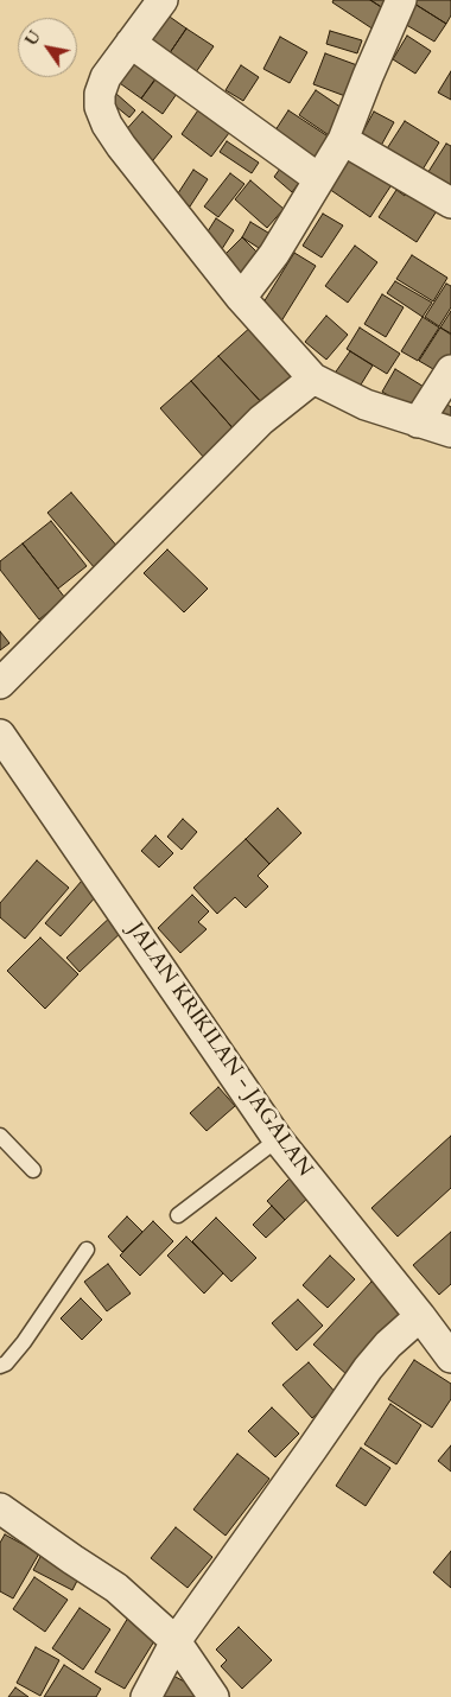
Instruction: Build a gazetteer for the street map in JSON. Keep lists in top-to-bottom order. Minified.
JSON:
{"streets":{"street":["JALAN KRIKILAN - JAGALAN"]},"north":"top left"}
